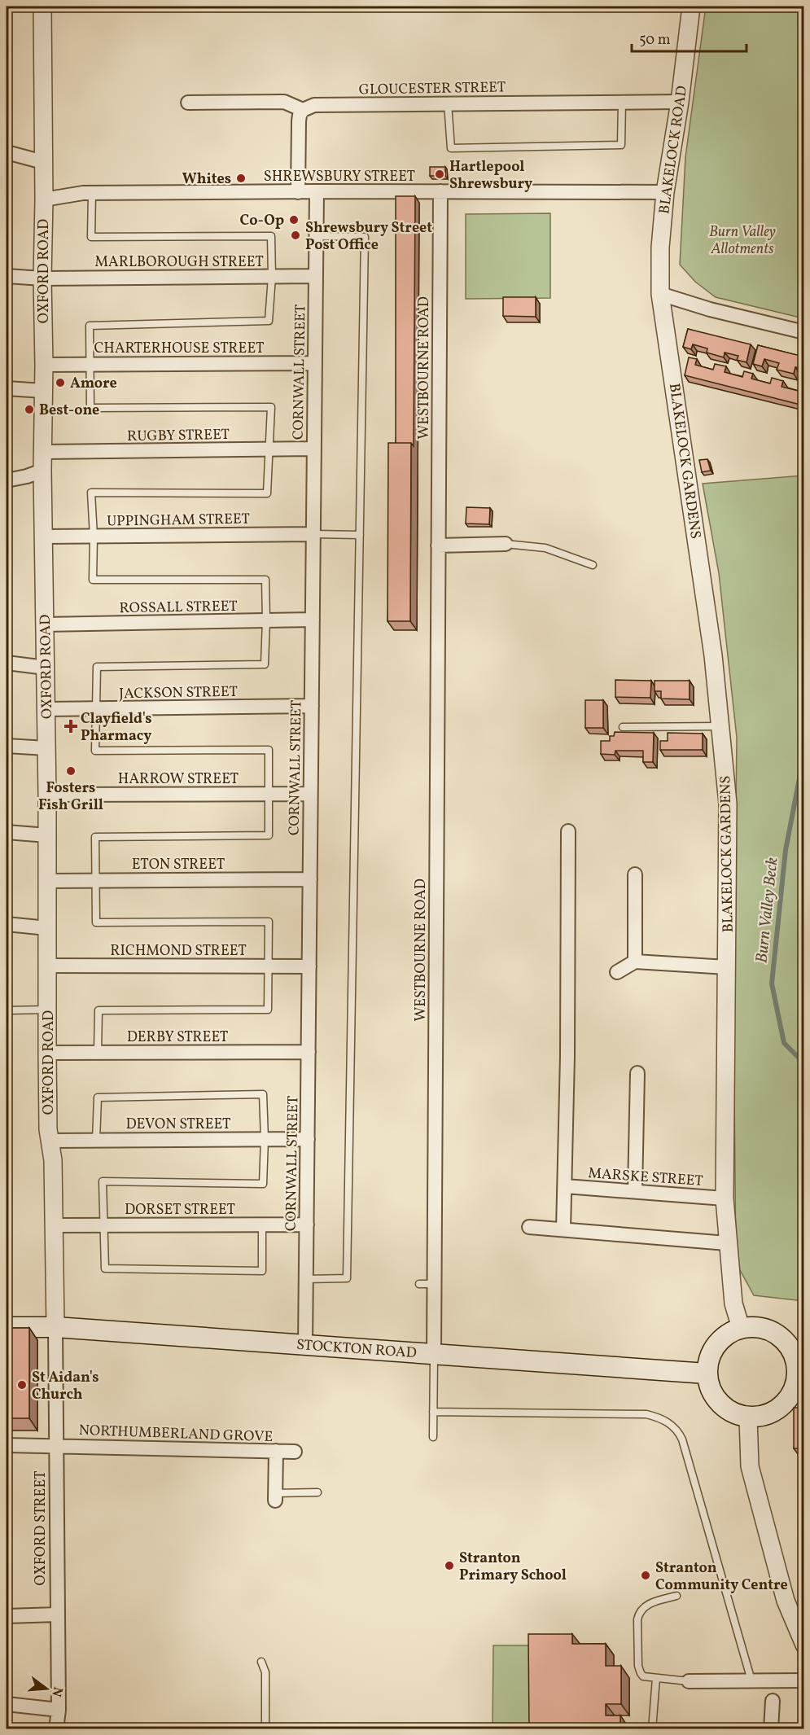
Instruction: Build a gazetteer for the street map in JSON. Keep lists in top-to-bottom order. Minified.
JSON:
{"streets":{"main road":["STOCKTON ROAD"],"street":["GLOUCESTER STREET","BLAKELOCK ROAD","SHREWSBURY STREET","MARLBOROUGH STREET","OXFORD ROAD","CHARTERHOUSE STREET","WESTBOURNE ROAD","CORNWALL STREET","RUGBY STREET","BLAKELOCK GARDENS","UPPINGHAM STREET","ROSSALL STREET","JACKSON STREET","HARROW STREET","ETON STREET","RICHMOND STREET","DERBY STREET","DEVON STREET","MARSKE STREET","DORSET STREET","NORTHUMBERLAND GROVE","OXFORD STREET"]},"crossings":[["GLOUCESTER STREET","BLAKELOCK ROAD"],["BLAKELOCK ROAD","SHREWSBURY STREET"],["BLAKELOCK ROAD","BLAKELOCK GARDENS"],["SHREWSBURY STREET","OXFORD ROAD"],["SHREWSBURY STREET","WESTBOURNE ROAD"],["SHREWSBURY STREET","CORNWALL STREET"],["MARLBOROUGH STREET","OXFORD ROAD"],["MARLBOROUGH STREET","CORNWALL STREET"],["OXFORD ROAD","CHARTERHOUSE STREET"],["OXFORD ROAD","RUGBY STREET"],["OXFORD ROAD","UPPINGHAM STREET"],["OXFORD ROAD","ROSSALL STREET"],["OXFORD ROAD","JACKSON STREET"],["OXFORD ROAD","HARROW STREET"],["OXFORD ROAD","ETON STREET"],["OXFORD ROAD","RICHMOND STREET"],["OXFORD ROAD","DERBY STREET"],["OXFORD ROAD","DEVON STREET"],["OXFORD ROAD","DORSET STREET"],["OXFORD ROAD","STOCKTON ROAD"],["OXFORD ROAD","OXFORD STREET"],["CHARTERHOUSE STREET","CORNWALL STREET"],["WESTBOURNE ROAD","STOCKTON ROAD"],["CORNWALL STREET","RUGBY STREET"],["CORNWALL STREET","UPPINGHAM STREET"],["CORNWALL STREET","ROSSALL STREET"],["CORNWALL STREET","JACKSON STREET"],["CORNWALL STREET","HARROW STREET"],["CORNWALL STREET","ETON STREET"],["CORNWALL STREET","RICHMOND STREET"],["CORNWALL STREET","DERBY STREET"],["CORNWALL STREET","DEVON STREET"],["CORNWALL STREET","DORSET STREET"],["CORNWALL STREET","STOCKTON ROAD"],["BLAKELOCK GARDENS","MARSKE STREET"],["BLAKELOCK GARDENS","STOCKTON ROAD"],["STOCKTON ROAD","OXFORD STREET"],["NORTHUMBERLAND GROVE","OXFORD STREET"]],"water":["Burn Valley Beck"],"parks":["Burn Valley Allotments"],"places":{"other":["Hartlepool Shrewsbury","Whites","Co-Op","Shrewsbury Street Post Office","Amore","Best-one","Fosters Fish Grill","St Aidan's Church","Stranton Primary School","Stranton Community Centre"],"health":["Clayfield's Pharmacy"]},"scale_bar":"50 m","north":"right"}
